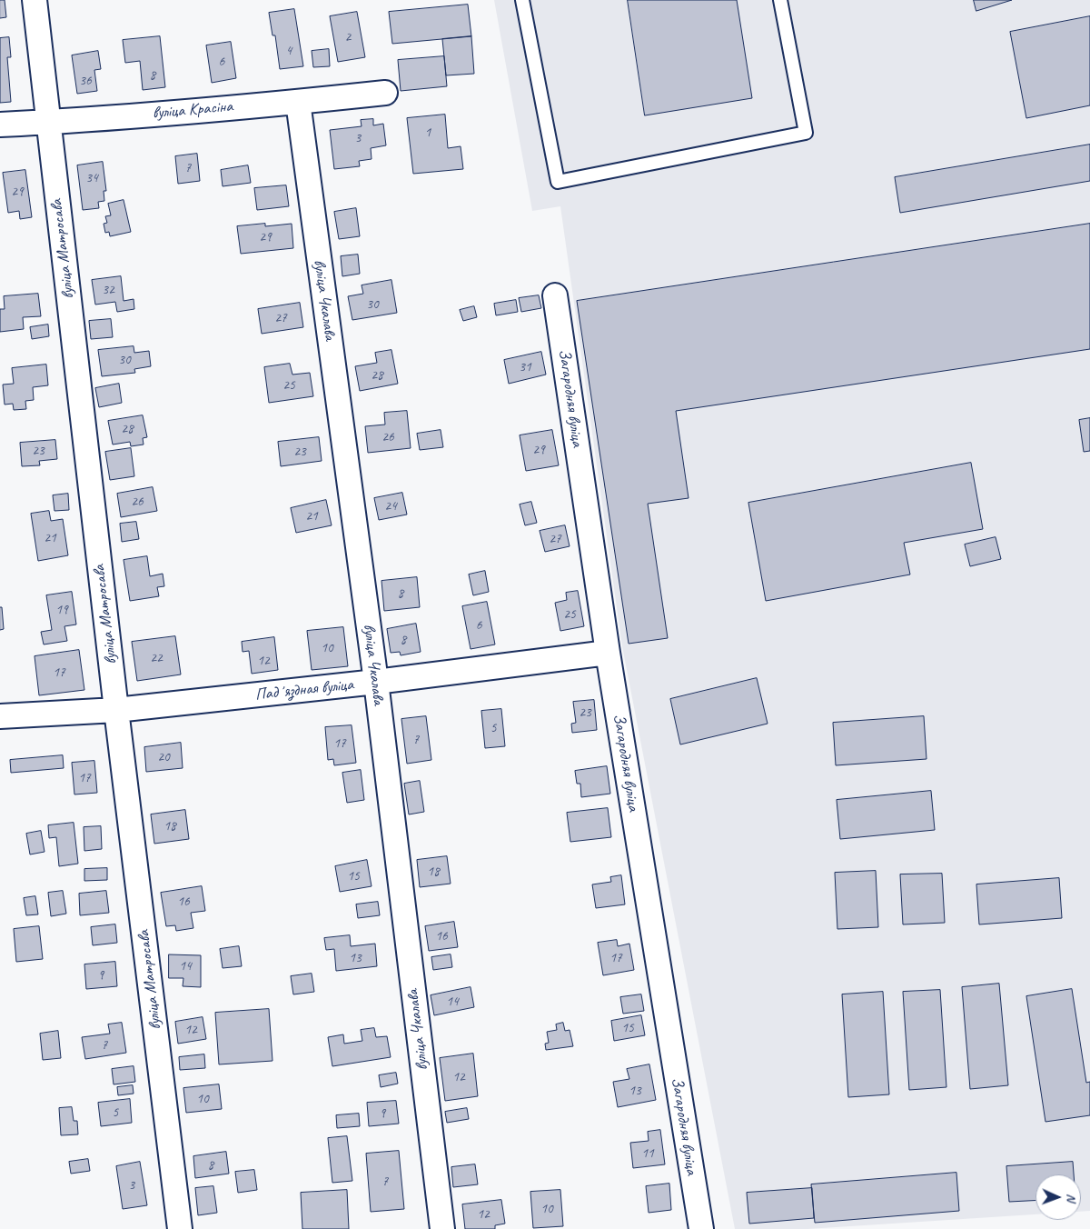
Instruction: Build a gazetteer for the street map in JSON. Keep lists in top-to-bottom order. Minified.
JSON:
{"streets":{"street":["вуліца Красіна","вуліца Матросава","вуліца Чкалава","Загародняя вуліца","Падʼяздная вуліца"]},"crossings":[["вуліца Красіна","вуліца Матросава"],["вуліца Красіна","вуліца Чкалава"],["вуліца Матросава","Падʼяздная вуліца"],["вуліца Чкалава","Падʼяздная вуліца"],["Загародняя вуліца","Падʼяздная вуліца"]],"house_numbers":["2","4","6","8","36","1","3","7","34","29","29","32","30","27","30","31","28","25","28","26","29","23","23","26","24","21","21","27","8","19","25","6","8","10","22","12","17","23","5","7","17","20","17","18","18","15","16","16","13","17","14","9","14","15","12","7","12","13","10","5","9","11","8","7","3","10","12"],"north":"right"}
